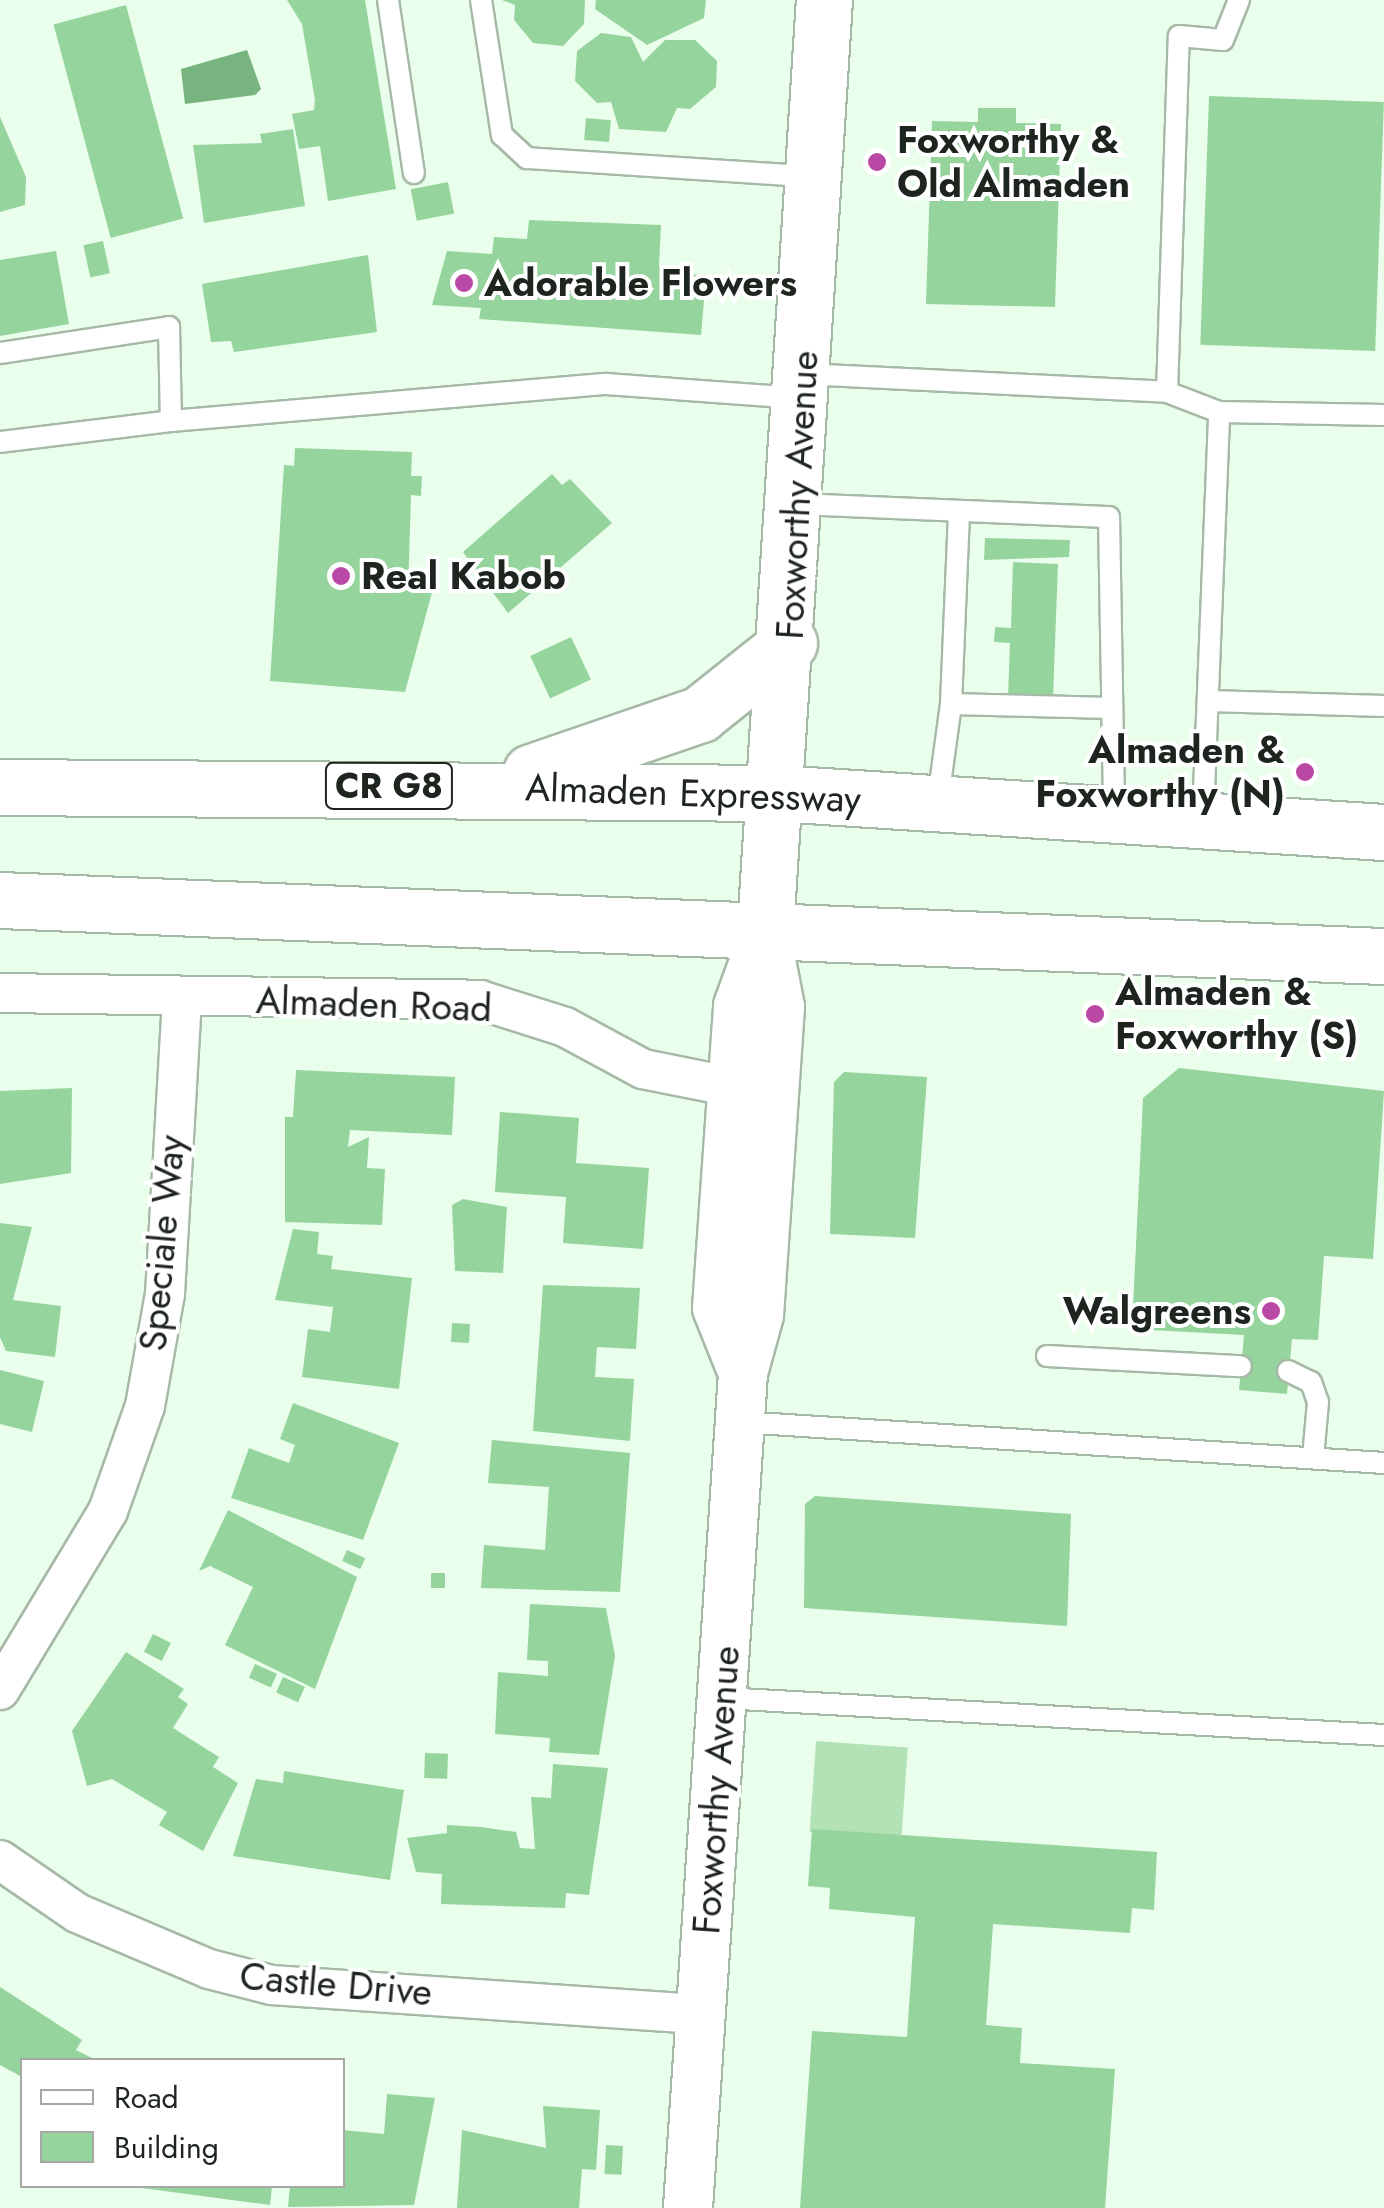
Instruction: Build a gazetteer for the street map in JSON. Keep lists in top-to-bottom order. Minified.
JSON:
{"streets":{"main road":["Foxworthy Avenue","CR G8","Almaden Expressway"],"street":["Almaden Road","Speciale Way","Castle Drive"]},"crossings":[["Foxworthy Avenue","Almaden Expressway"],["Foxworthy Avenue","Almaden Road"],["Foxworthy Avenue","Castle Drive"],["Almaden Road","Speciale Way"]],"places":["Foxworthy & Old Almaden","Adorable Flowers","Real Kabob","Almaden & Foxworthy (N)","Almaden & Foxworthy (S)","Walgreens"],"legend":["Road","Building"]}
